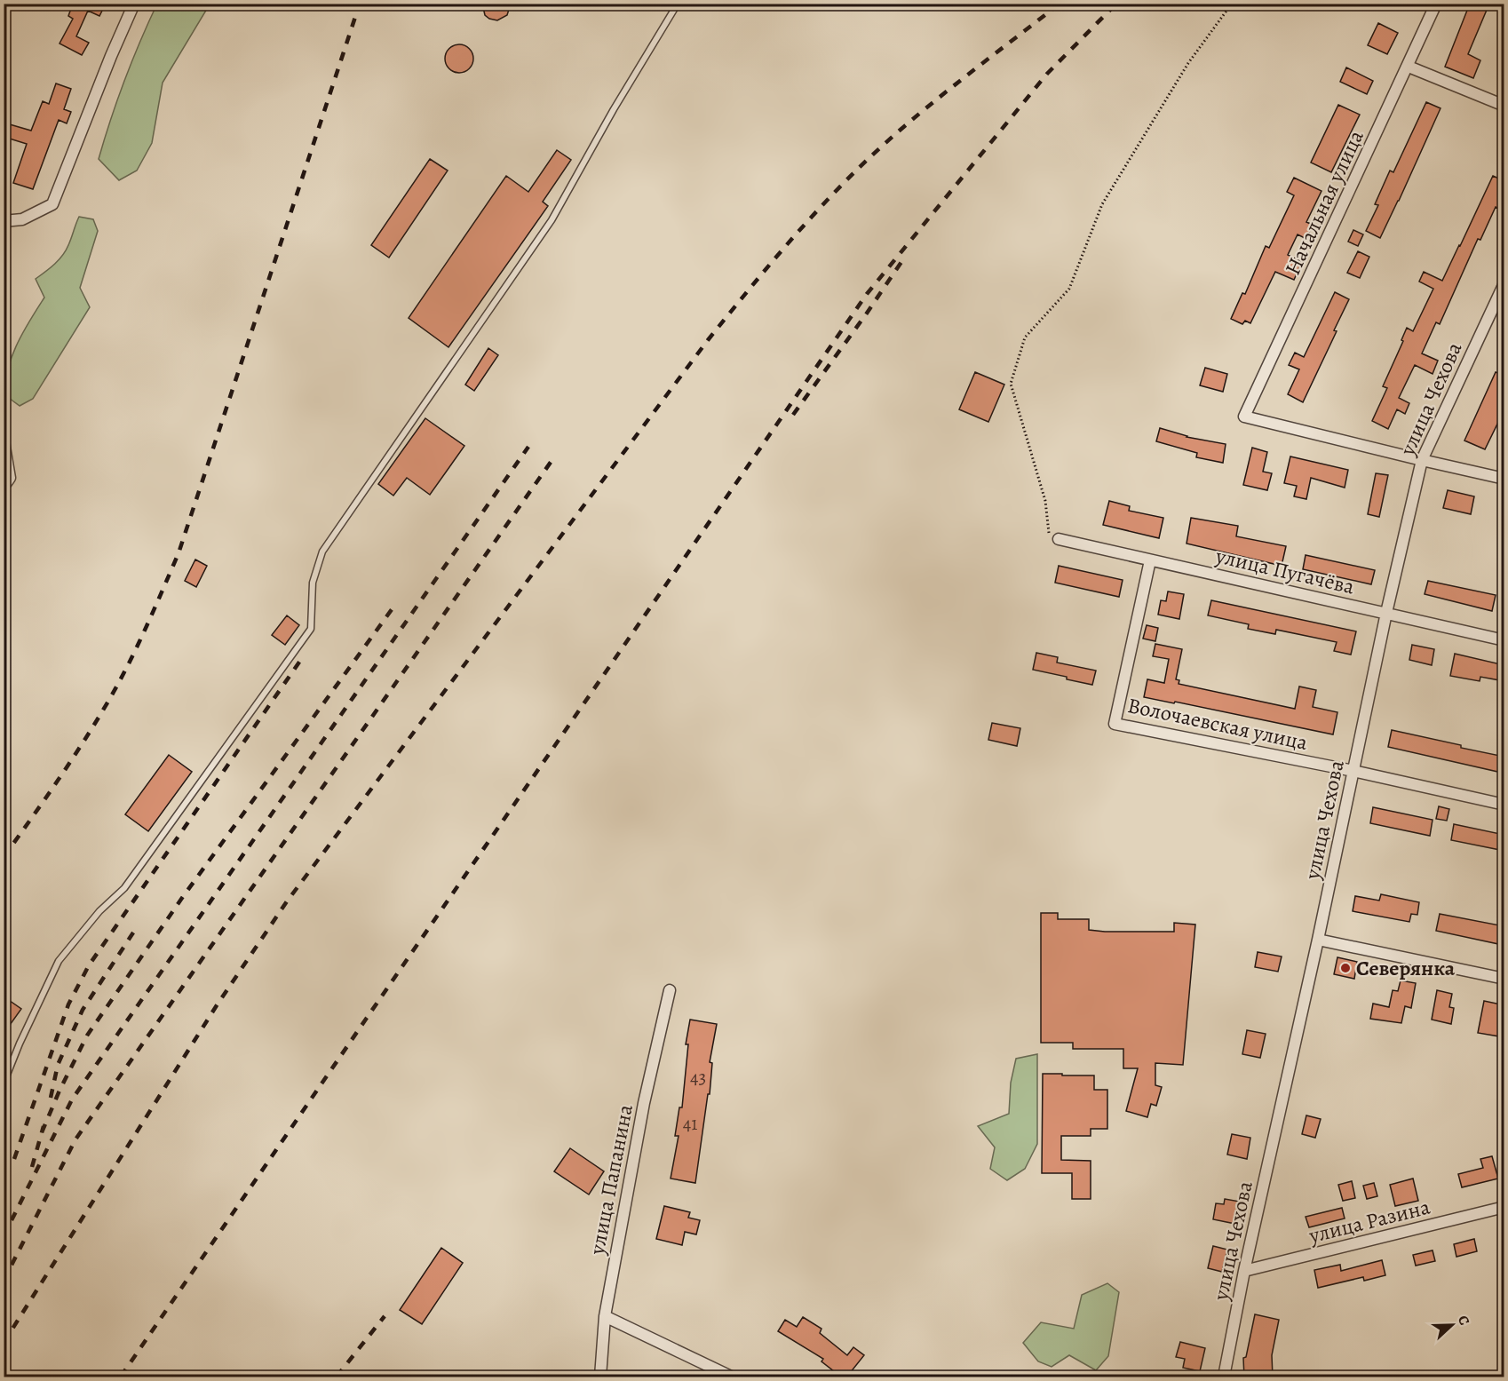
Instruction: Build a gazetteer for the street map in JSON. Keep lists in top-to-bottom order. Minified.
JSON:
{"streets":{"street":["Начальная улица","улица Чехова","улица Пугачёва","Волочаевская улица","улица Папанина","улица Разина"]},"crossings":[["Начальная улица","улица Чехова"],["улица Чехова","улица Пугачёва"],["улица Чехова","Волочаевская улица"],["улица Чехова","улица Разина"],["улица Пугачёва","Волочаевская улица"]],"places":["Северянка"],"house_numbers":["43","41"],"north":"right"}
